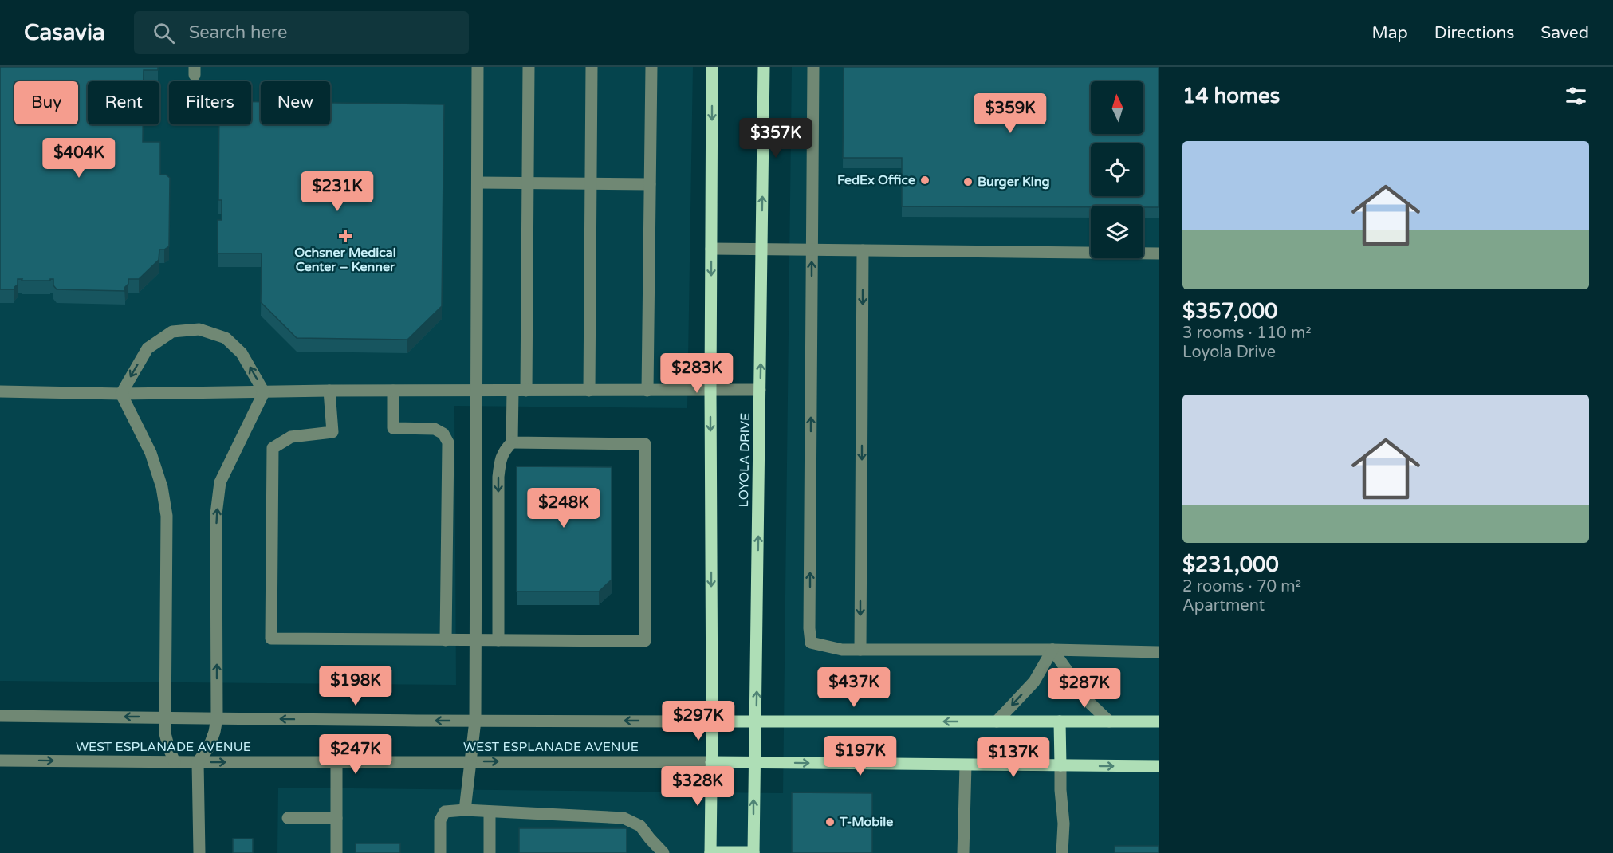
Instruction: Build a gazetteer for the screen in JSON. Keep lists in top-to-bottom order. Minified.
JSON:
{"streets":{"main road":["LOYOLA DRIVE","WEST ESPLANADE AVENUE"]},"crossings":[["LOYOLA DRIVE","WEST ESPLANADE AVENUE"]],"places":{"other":["FedEx Office","Burger King","T-Mobile"],"health":["Ochsner Medical Center – Kenner"]},"north":"top","page":{"header":"Casavia","search":"Search here","nav":["Map","Directions","Saved"],"heading":"14 homes","chip":["Buy","Rent","Filters","New"],"price":["$359K","$357K","$404K","$231K","$283K","$248K","$198K","$437K","$287K","$297K","$247K","$197K","$137K","$328K"],"list":[{"name":"$357,000","note":"3 rooms · 110 m² · Loyola Drive"},{"name":"$231,000","note":"2 rooms · 70 m² · Apartment"}]}}
